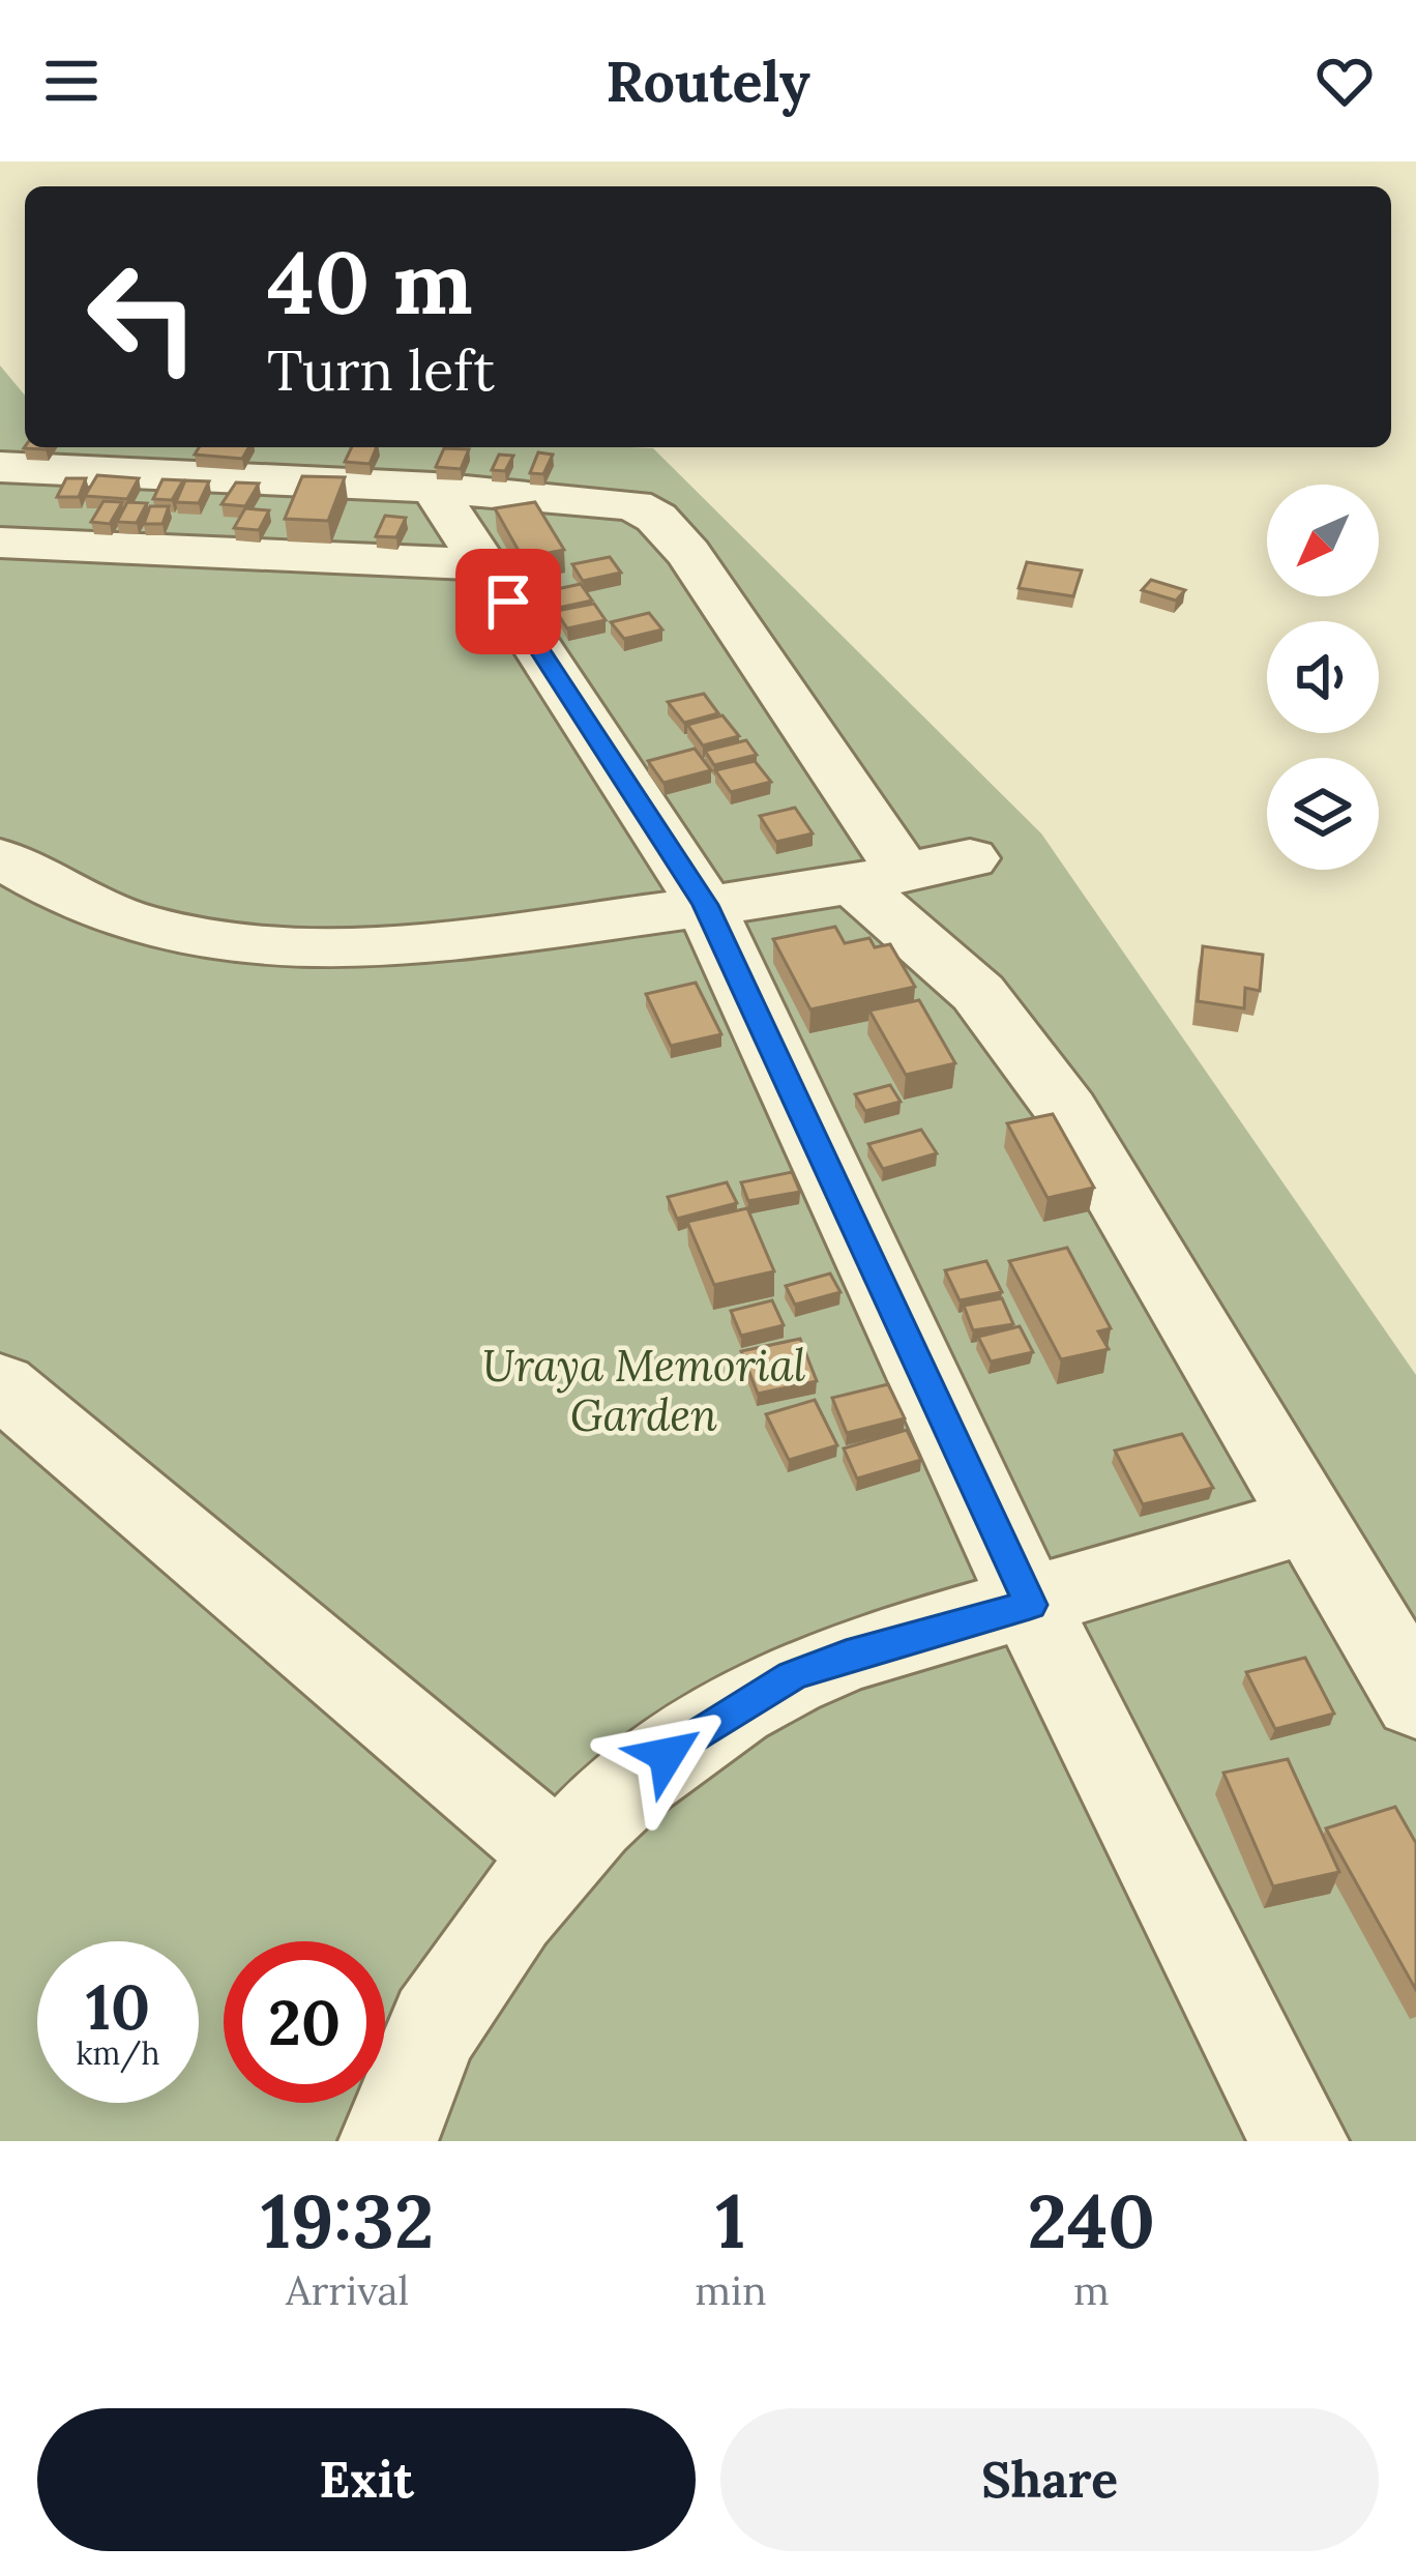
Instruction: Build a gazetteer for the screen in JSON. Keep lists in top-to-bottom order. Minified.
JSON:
{"parks":["Uraya Memorial Garden"],"north":"bottom left","page":{"header":"Routely","turn":["40 m","Turn left"],"speed":"10 km/h","limit":"20","eta":["19:32","Arrival","1","min","240","m"],"buttons":["Exit","Share"]}}
